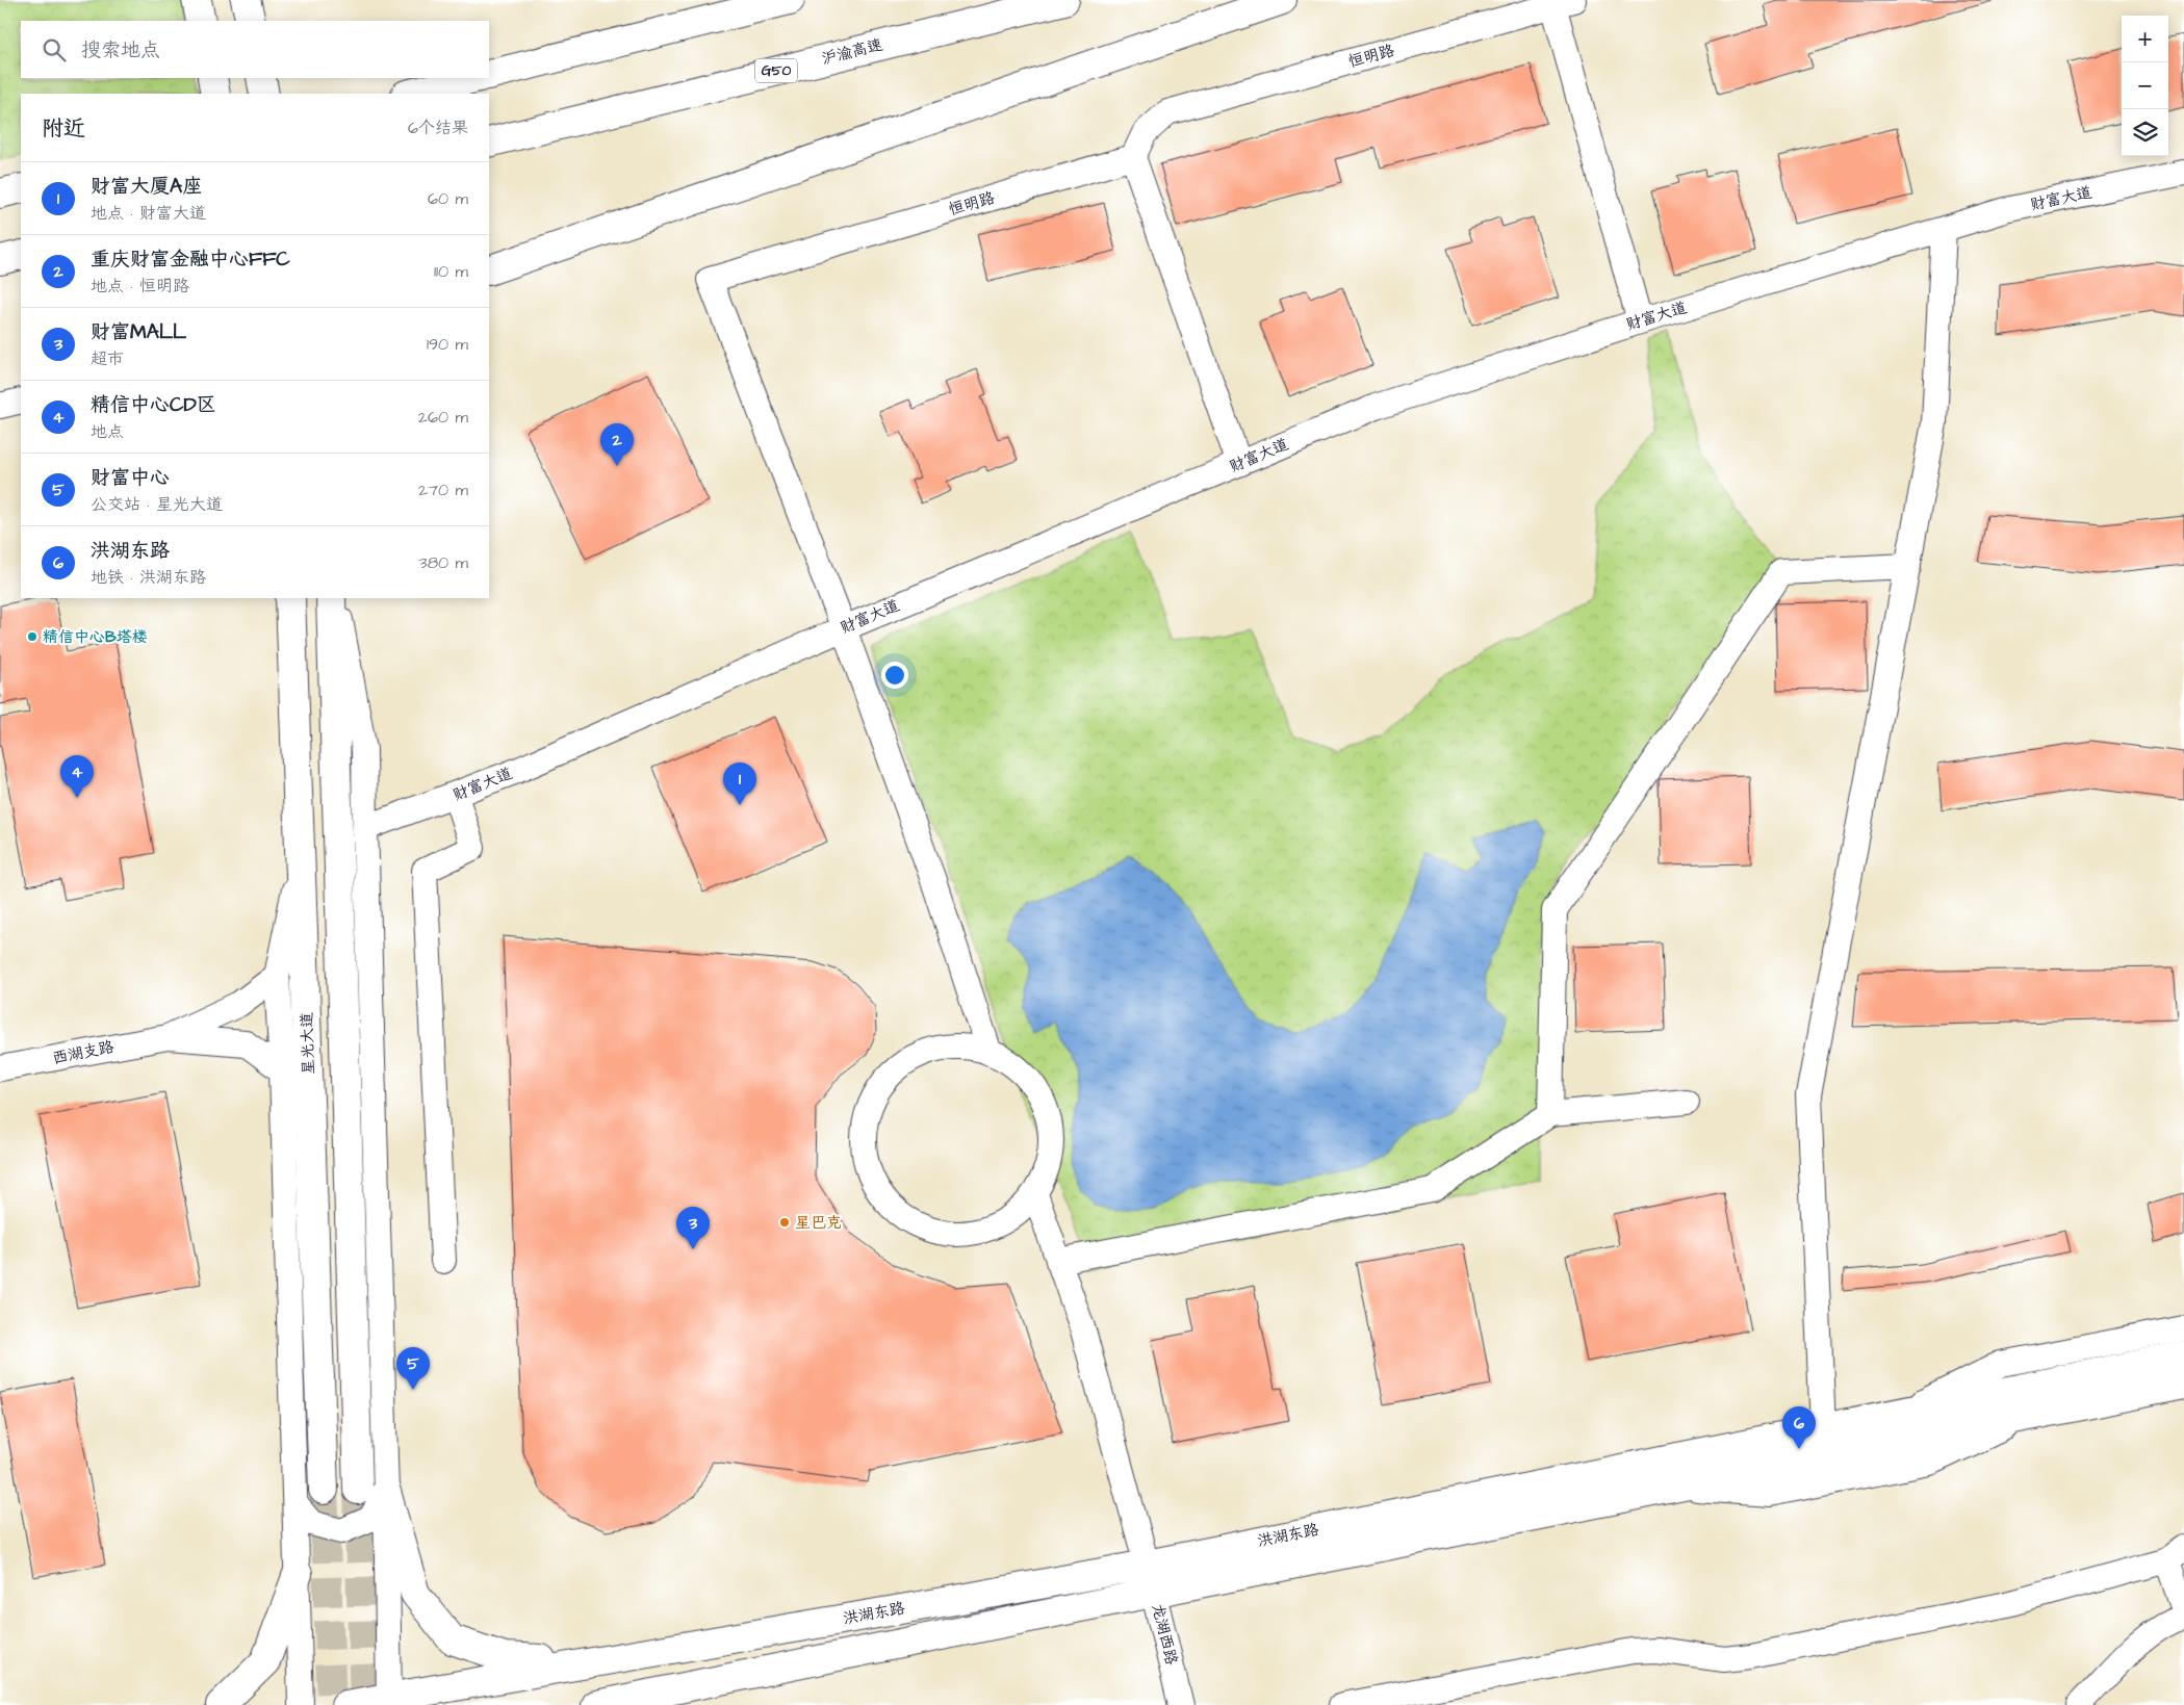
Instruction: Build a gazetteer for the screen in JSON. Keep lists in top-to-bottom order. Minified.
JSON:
{"streets":{"main road":["沪渝高速","G50","星光大道","洪湖东路"],"street":["恒明路","财富大道","西湖支路","龙湖西路"]},"crossings":[["恒明路","财富大道"],["洪湖东路","龙湖西路"]],"places":["精信中心B塔楼","星巴克"],"page":{"map_buttons":["+","−"],"search":"搜索地点","heading":["附近","6个结果"],"list":[{"mark":"1","name":"财富大厦A座","note":"地点 · 财富大道","value":"60 m"},{"mark":"2","name":"重庆财富金融中心FFC","note":"地点 · 恒明路","value":"110 m"},{"mark":"3","name":"财富MALL","note":"超市","value":"190 m"},{"mark":"4","name":"精信中心CD区","note":"地点","value":"260 m"},{"mark":"5","name":"财富中心","note":"公交站 · 星光大道","value":"270 m"},{"mark":"6","name":"洪湖东路","note":"地铁 · 洪湖东路","value":"380 m"}],"pins":["2","4","1","3","5","6"]}}
